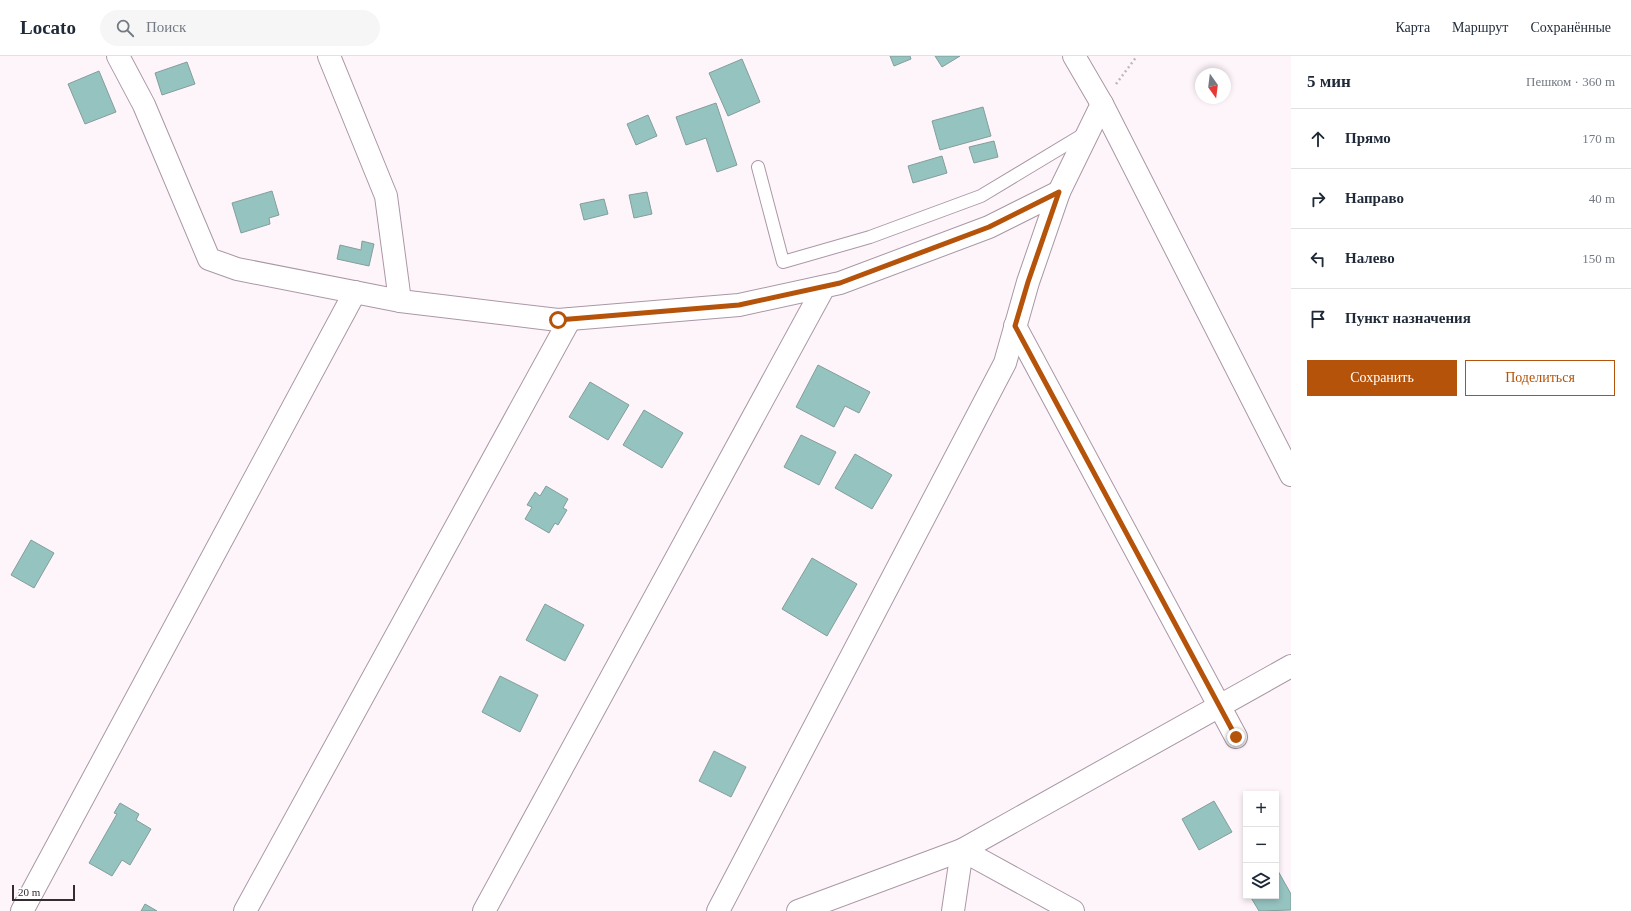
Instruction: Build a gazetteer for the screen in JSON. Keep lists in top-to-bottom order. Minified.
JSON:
{"scale_bar":"20 m","north":"bottom","page":{"header":"Locato","search":"Поиск","nav":["Карта","Маршрут","Сохранённые"],"heading":["5 мин","Пешком · 360 m"],"list":[["Прямо","170 m"],["Направо","40 m"],["Налево","150 m"],"Пункт назначения"],"buttons":["Сохранить","Поделиться"],"map_buttons":["+","−"],"scale":"20 m"}}
